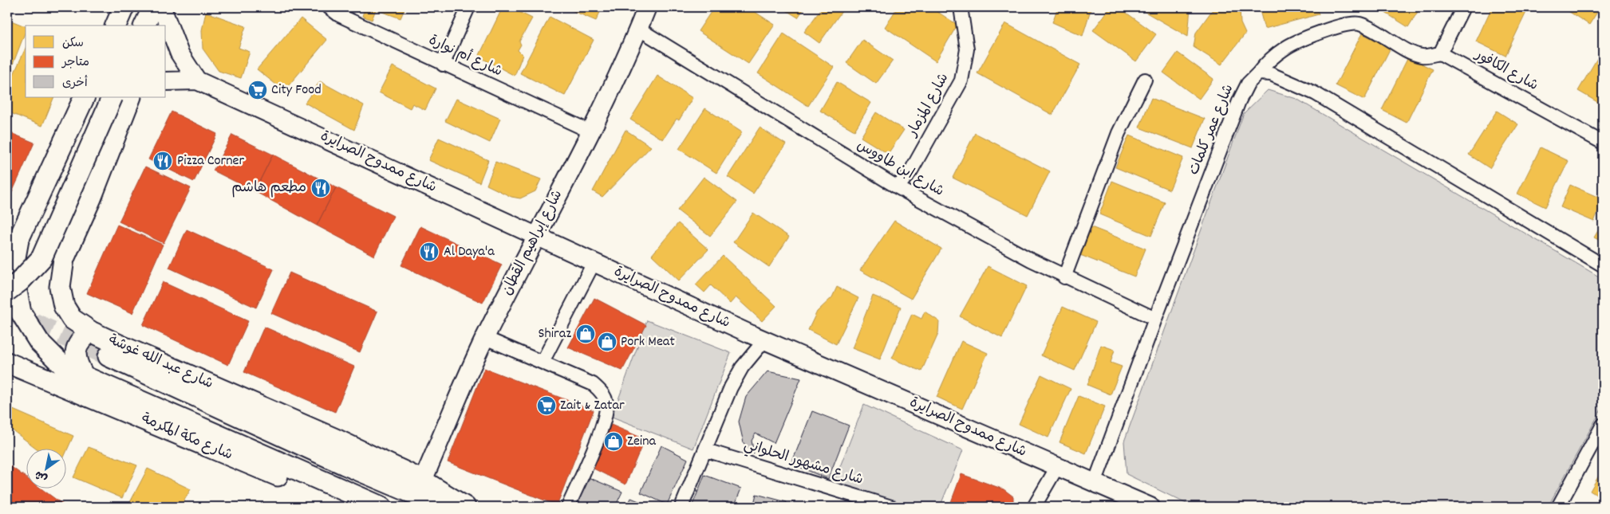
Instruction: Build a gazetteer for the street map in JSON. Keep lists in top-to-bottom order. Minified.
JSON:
{"streets":{"main road":["شارع عبد الله غوشة","شارع مكة المكرمة"],"street":["شارع أم نوارة","شارع الكافور","شارع المزمار","شارع عمر كلمات","شارع ممدوح الصرايرة","شارع ابن طاووس","شارع إبراهيم القطان","شارع مشهور الحلواني"]},"crossings":[["شارع أم نوارة","شارع إبراهيم القطان"],["شارع الكافور","شارع عمر كلمات"],["شارع المزمار","شارع ابن طاووس"],["شارع عمر كلمات","شارع ممدوح الصرايرة"],["شارع عمر كلمات","شارع ابن طاووس"],["شارع ممدوح الصرايرة","شارع إبراهيم القطان"],["شارع ابن طاووس","شارع إبراهيم القطان"],["شارع إبراهيم القطان","شارع عبد الله غوشة"]],"places":{"supermarket":["City Food","Zait & Zatar"],"restaurant":["Pizza Corner","مطعم هاشم","Al Daya'a"],"shop":["Shiraz","Pork Meat","Zeina"]},"legend":["سكن","متاجر","أخرى"],"north":"bottom left"}
